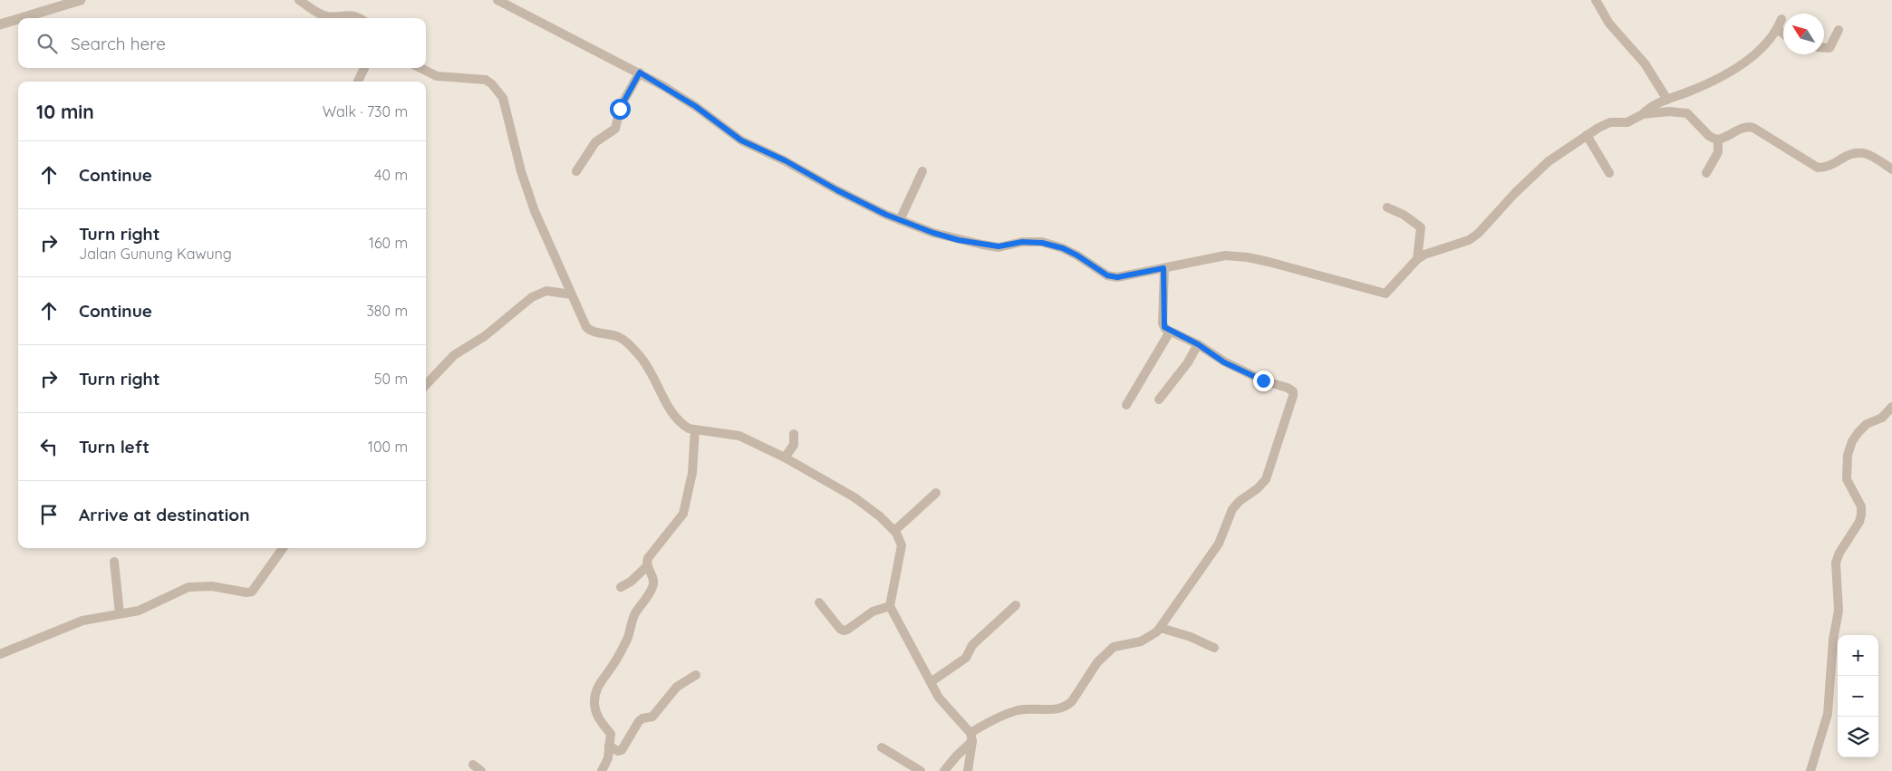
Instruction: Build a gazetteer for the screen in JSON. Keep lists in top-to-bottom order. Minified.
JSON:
{"north":"top left","page":{"search":"Search here","heading":["10 min","Walk · 730 m"],"list":[["Continue","40 m"],["Turn right","Jalan Gunung Kawung","160 m"],["Continue","380 m"],["Turn right","50 m"],["Turn left","100 m"],"Arrive at destination"],"map_buttons":["+","−"]}}
